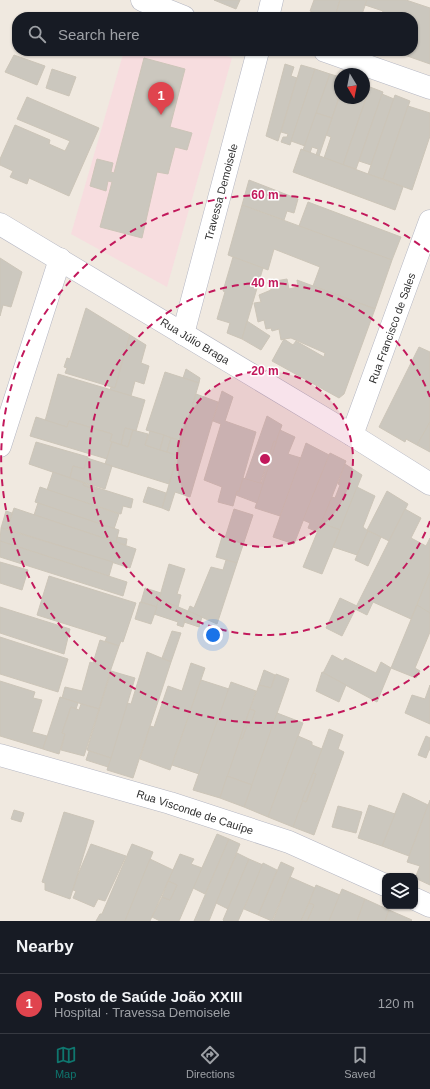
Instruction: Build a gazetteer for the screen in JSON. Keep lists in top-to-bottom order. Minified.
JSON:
{"streets":{"street":["Travessa Demoisele","Rua Francisco de Sales","Rua Júlio Braga","Rua Visconde de Cauípe"]},"crossings":[["Travessa Demoisele","Rua Júlio Braga"],["Rua Francisco de Sales","Rua Júlio Braga"]],"north":"bottom","page":{"search":"Search here","pins":"1","heading":"Nearby","list":[{"mark":"1","name":"Posto de Saúde João XXIII","note":"Hospital · Travessa Demoisele","value":"120 m"}],"nav":["Map","Directions","Saved"]},"rings":["60 m","40 m","20 m"]}
